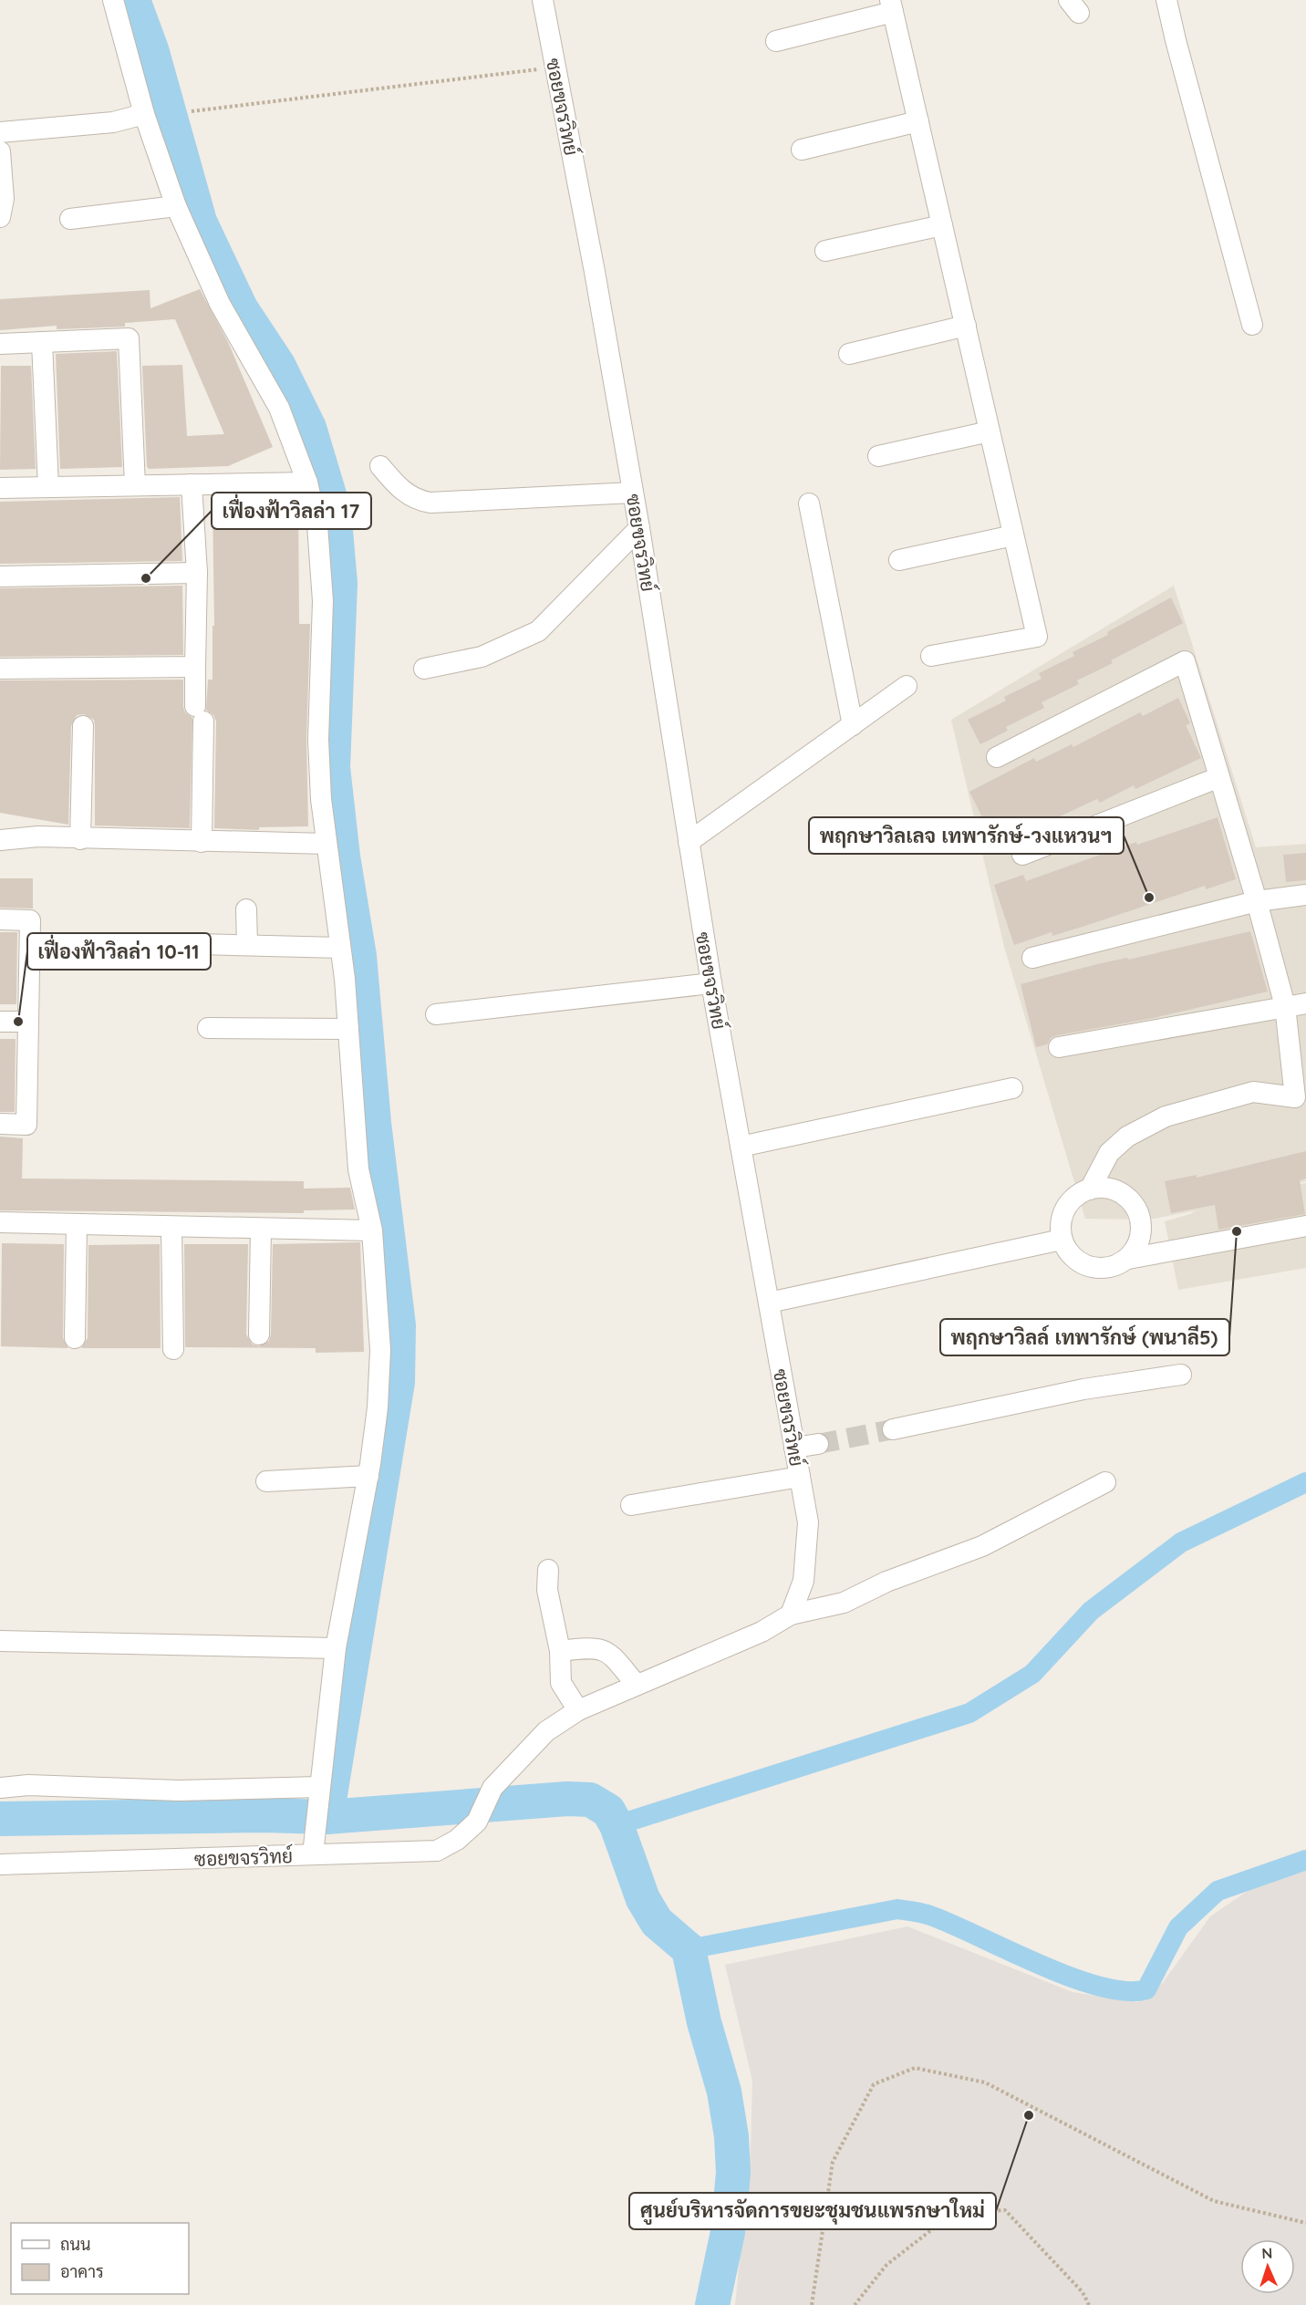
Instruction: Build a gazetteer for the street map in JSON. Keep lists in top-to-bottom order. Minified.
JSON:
{"streets":{"street":["ซอยขจรวิทย์"]},"places":["เฟื่องฟ้าวิลล่า 17","พฤกษาวิลเลจ เทพารักษ์-วงแหวนฯ","เฟื่องฟ้าวิลล่า 10-11","พฤกษาวิลล์ เทพารักษ์ (พนาลี5)","ศูนย์บริหารจัดการขยะชุมชนแพรกษาใหม่"],"legend":["ถนน","อาคาร"],"north":"top"}
